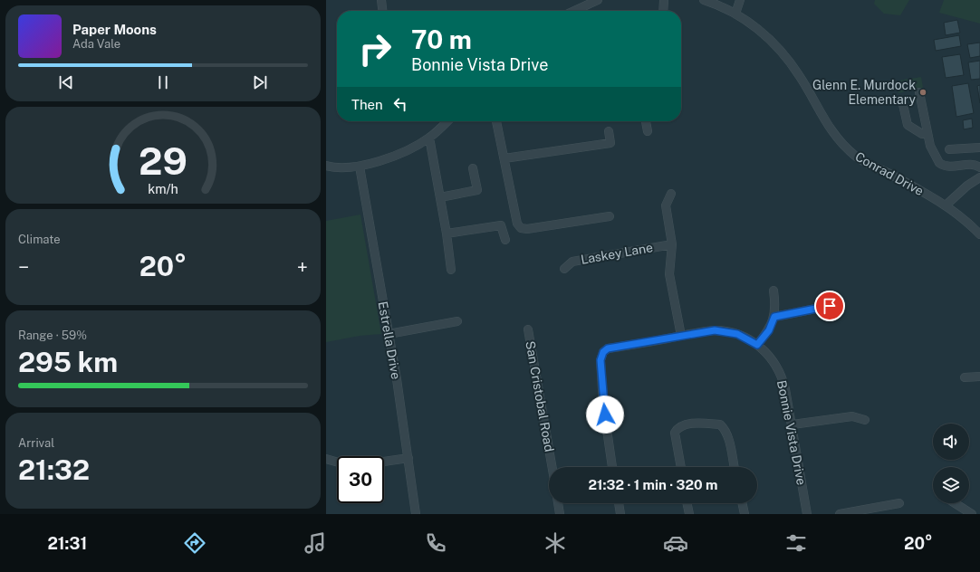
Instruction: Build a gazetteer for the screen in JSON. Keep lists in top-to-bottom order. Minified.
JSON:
{"streets":{"street":["Conrad Drive","Laskey Lane","Estrella Drive","San Cristobal Road","Bonnie Vista Drive"]},"places":["Glenn E. Murdock Elementary"],"page":{"turn":["70 m","Bonnie Vista Drive"],"song":["Paper Moons","Ada Vale"],"then":"Then","tile":["Climate",["Range · 59%","295 km"],["Arrival","21:32"]],"heat":["−","20°","+"],"limit":"30","trip":"21:32 · 1 min · 320 m","tabs":["21:31","20°"],"gauge":["29","km/h"]}}
